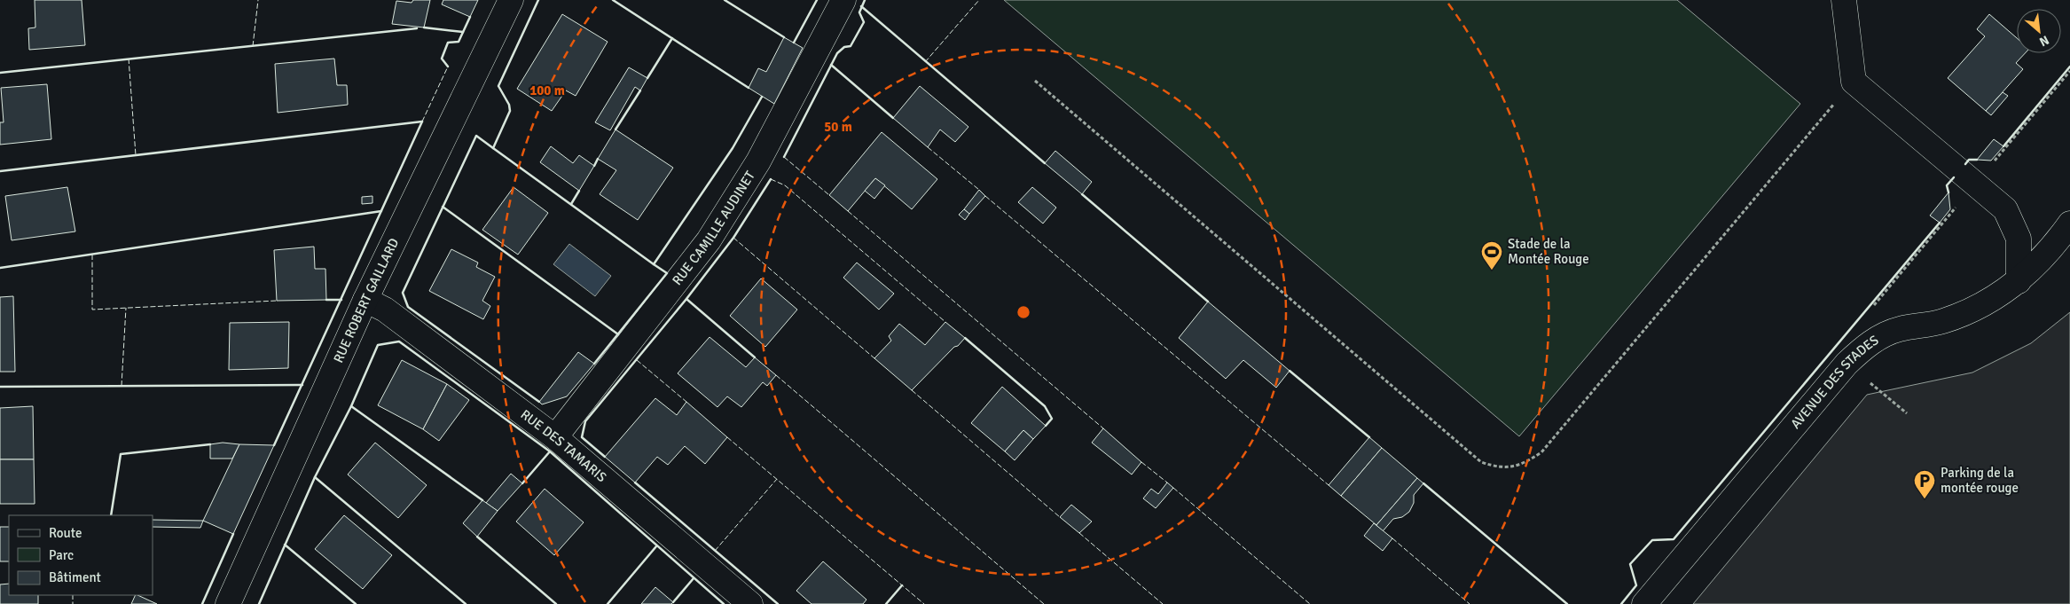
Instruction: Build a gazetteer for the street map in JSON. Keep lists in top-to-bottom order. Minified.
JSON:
{"streets":{"street":["RUE CAMILLE AUDINET","RUE ROBERT GAILLARD","AVENUE DES STADES","RUE DES TAMARIS"]},"crossings":[["RUE CAMILLE AUDINET","RUE DES TAMARIS"],["RUE ROBERT GAILLARD","RUE DES TAMARIS"]],"places":{"sports":["Stade de la Montée Rouge"],"parking":["Parking de la montée rouge"]},"legend":["Route","Parc","Bâtiment"],"north":"bottom right","rings":["100 m","50 m"]}
